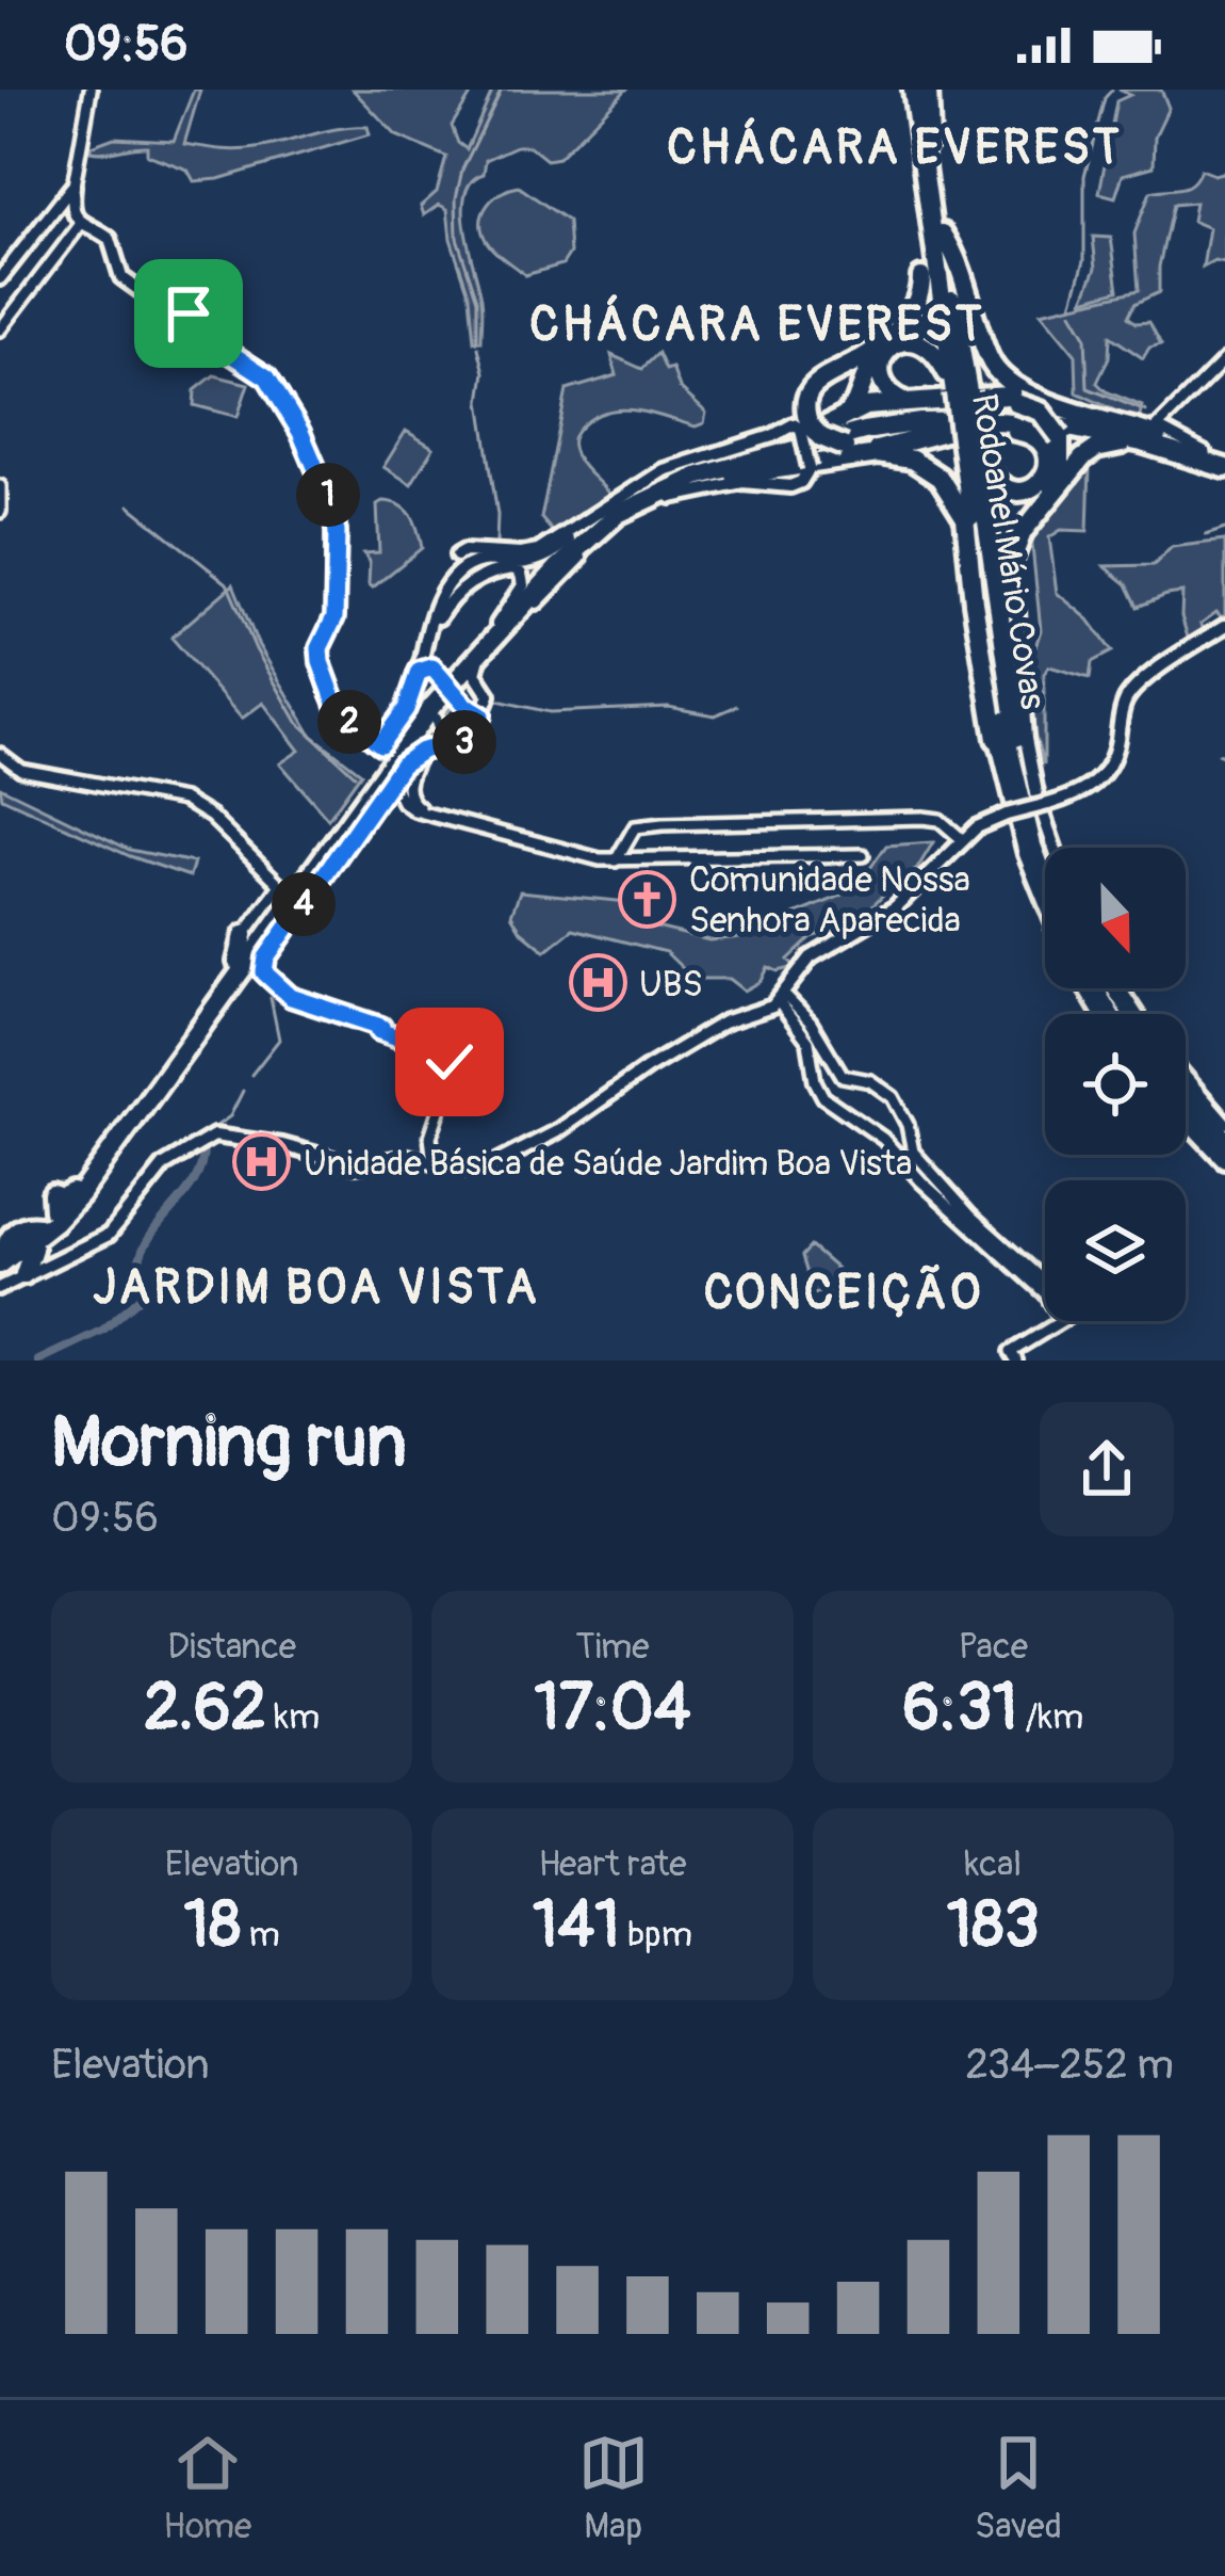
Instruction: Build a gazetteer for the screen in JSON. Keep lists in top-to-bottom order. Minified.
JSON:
{"streets":{"highway":["Rodoanel Mário Covas"]},"districts":["CHÁCARA EVEREST","CHÁCARA EVEREST","JARDIM BOA VISTA","CONCEIÇÃO"],"places":{"church":["Comunidade Nossa Senhora Aparecida"],"hospital":["UBS","Unidade Básica de Saúde Jardim Boa Vista"]},"north":"bottom","page":{"status":"09:56","pins":["1","2","3","4"],"heading":["Morning run","09:56"],"stats":[["Distance","2.62 km"],["Time","17:04"],["Pace","6:31 /km"],["Elevation","18 m"],["Heart rate","141 bpm"],["kcal","183"]],"chart":["Elevation","234–252 m"],"tabs":["Home","Map","Saved"]}}
